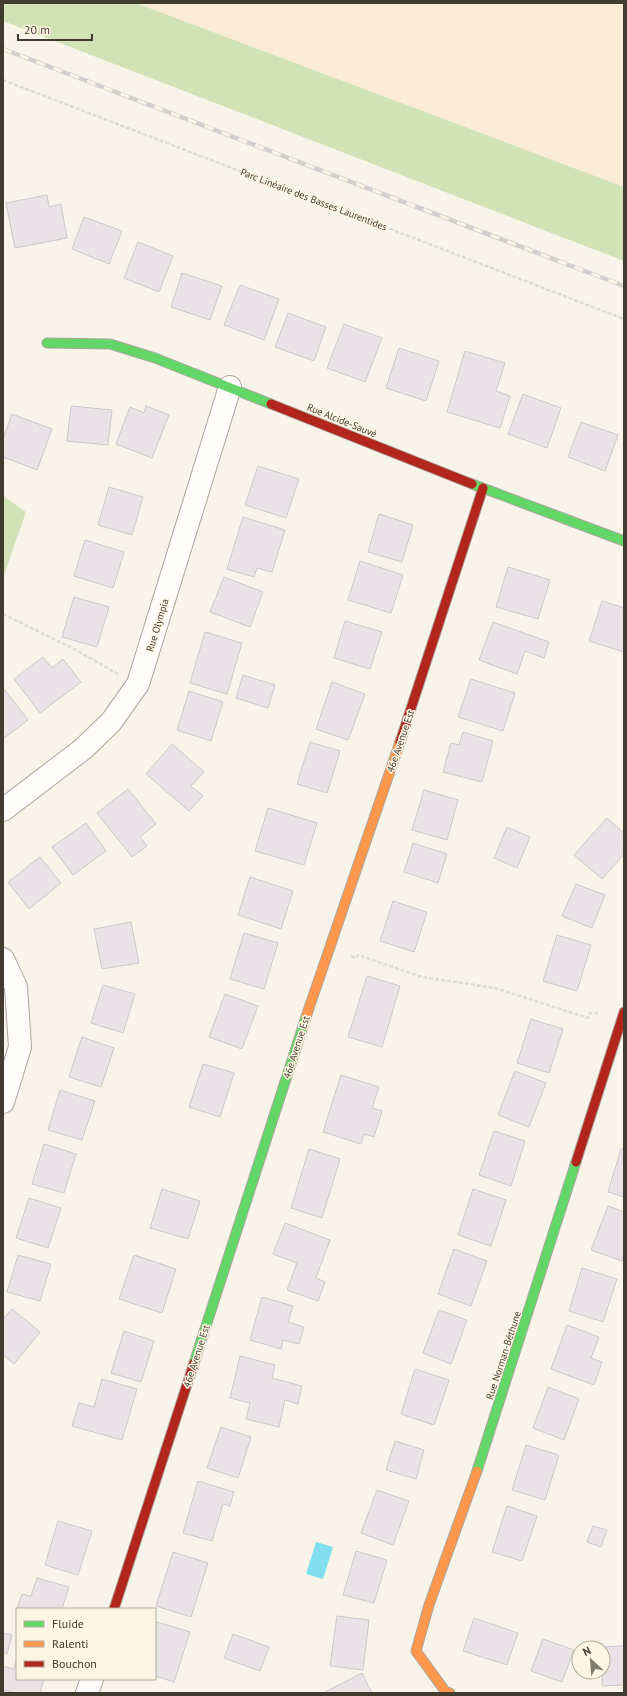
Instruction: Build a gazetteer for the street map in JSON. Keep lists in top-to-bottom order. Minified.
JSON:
{"streets":{"street":["Rue Alcide-Sauvé","Rue Olympia","46e Avenue Est","Rue Norman-Béthune"],"path":["Parc Linéaire des Basses Laurentides"]},"crossings":[["Rue Alcide-Sauvé","Rue Olympia"],["Rue Alcide-Sauvé","46e Avenue Est"]],"legend":["Fluide","Ralenti","Bouchon"],"scale_bar":"20 m","north":"top left"}
